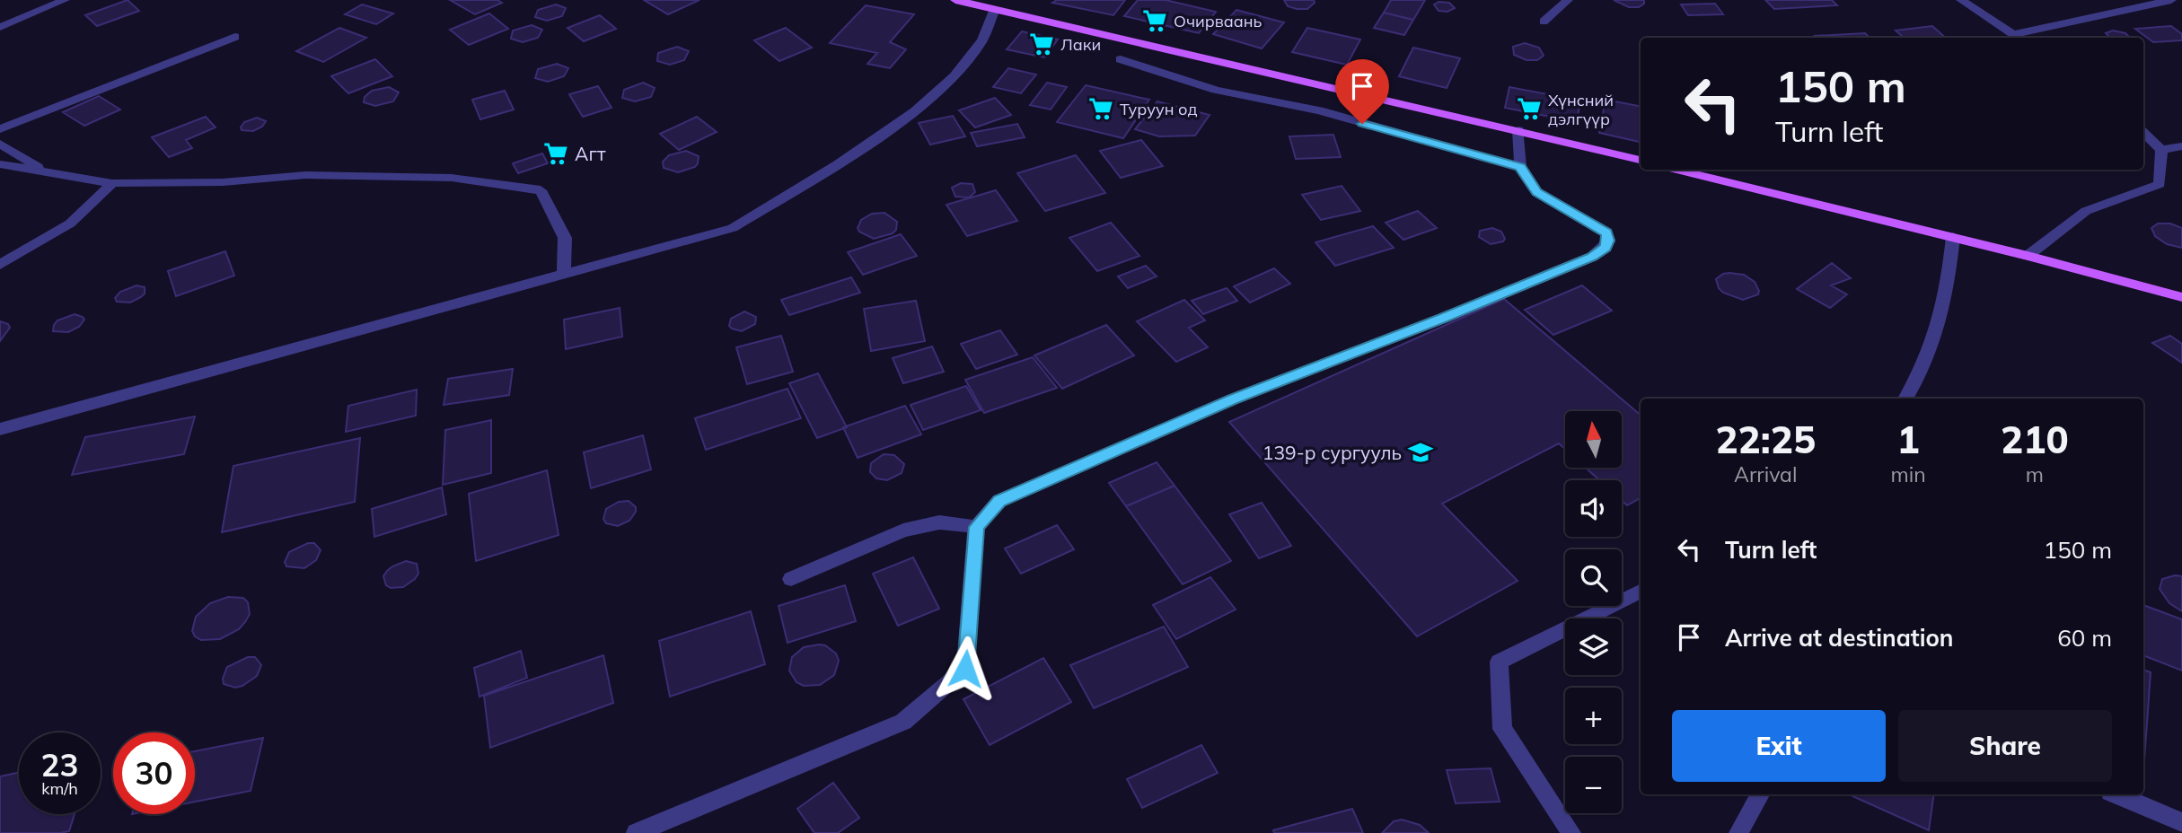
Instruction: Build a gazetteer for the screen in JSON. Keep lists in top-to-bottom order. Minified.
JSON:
{"places":{"supermarket":["Очирваань","Лаки","Туруун од","Хүнсний дэлгүүр","Агт"],"school or university":["139-р сургууль"]},"north":"top","page":{"turn":["150 m","Turn left"],"eta":["22:25","Arrival","1","min","210","m"],"map_buttons":["+","−"],"list":[{"name":"Turn left","value":"150 m"},{"name":"Arrive at destination","value":"60 m"}],"buttons":["Exit","Share"],"speed":"23 km/h","limit":"30"}}
